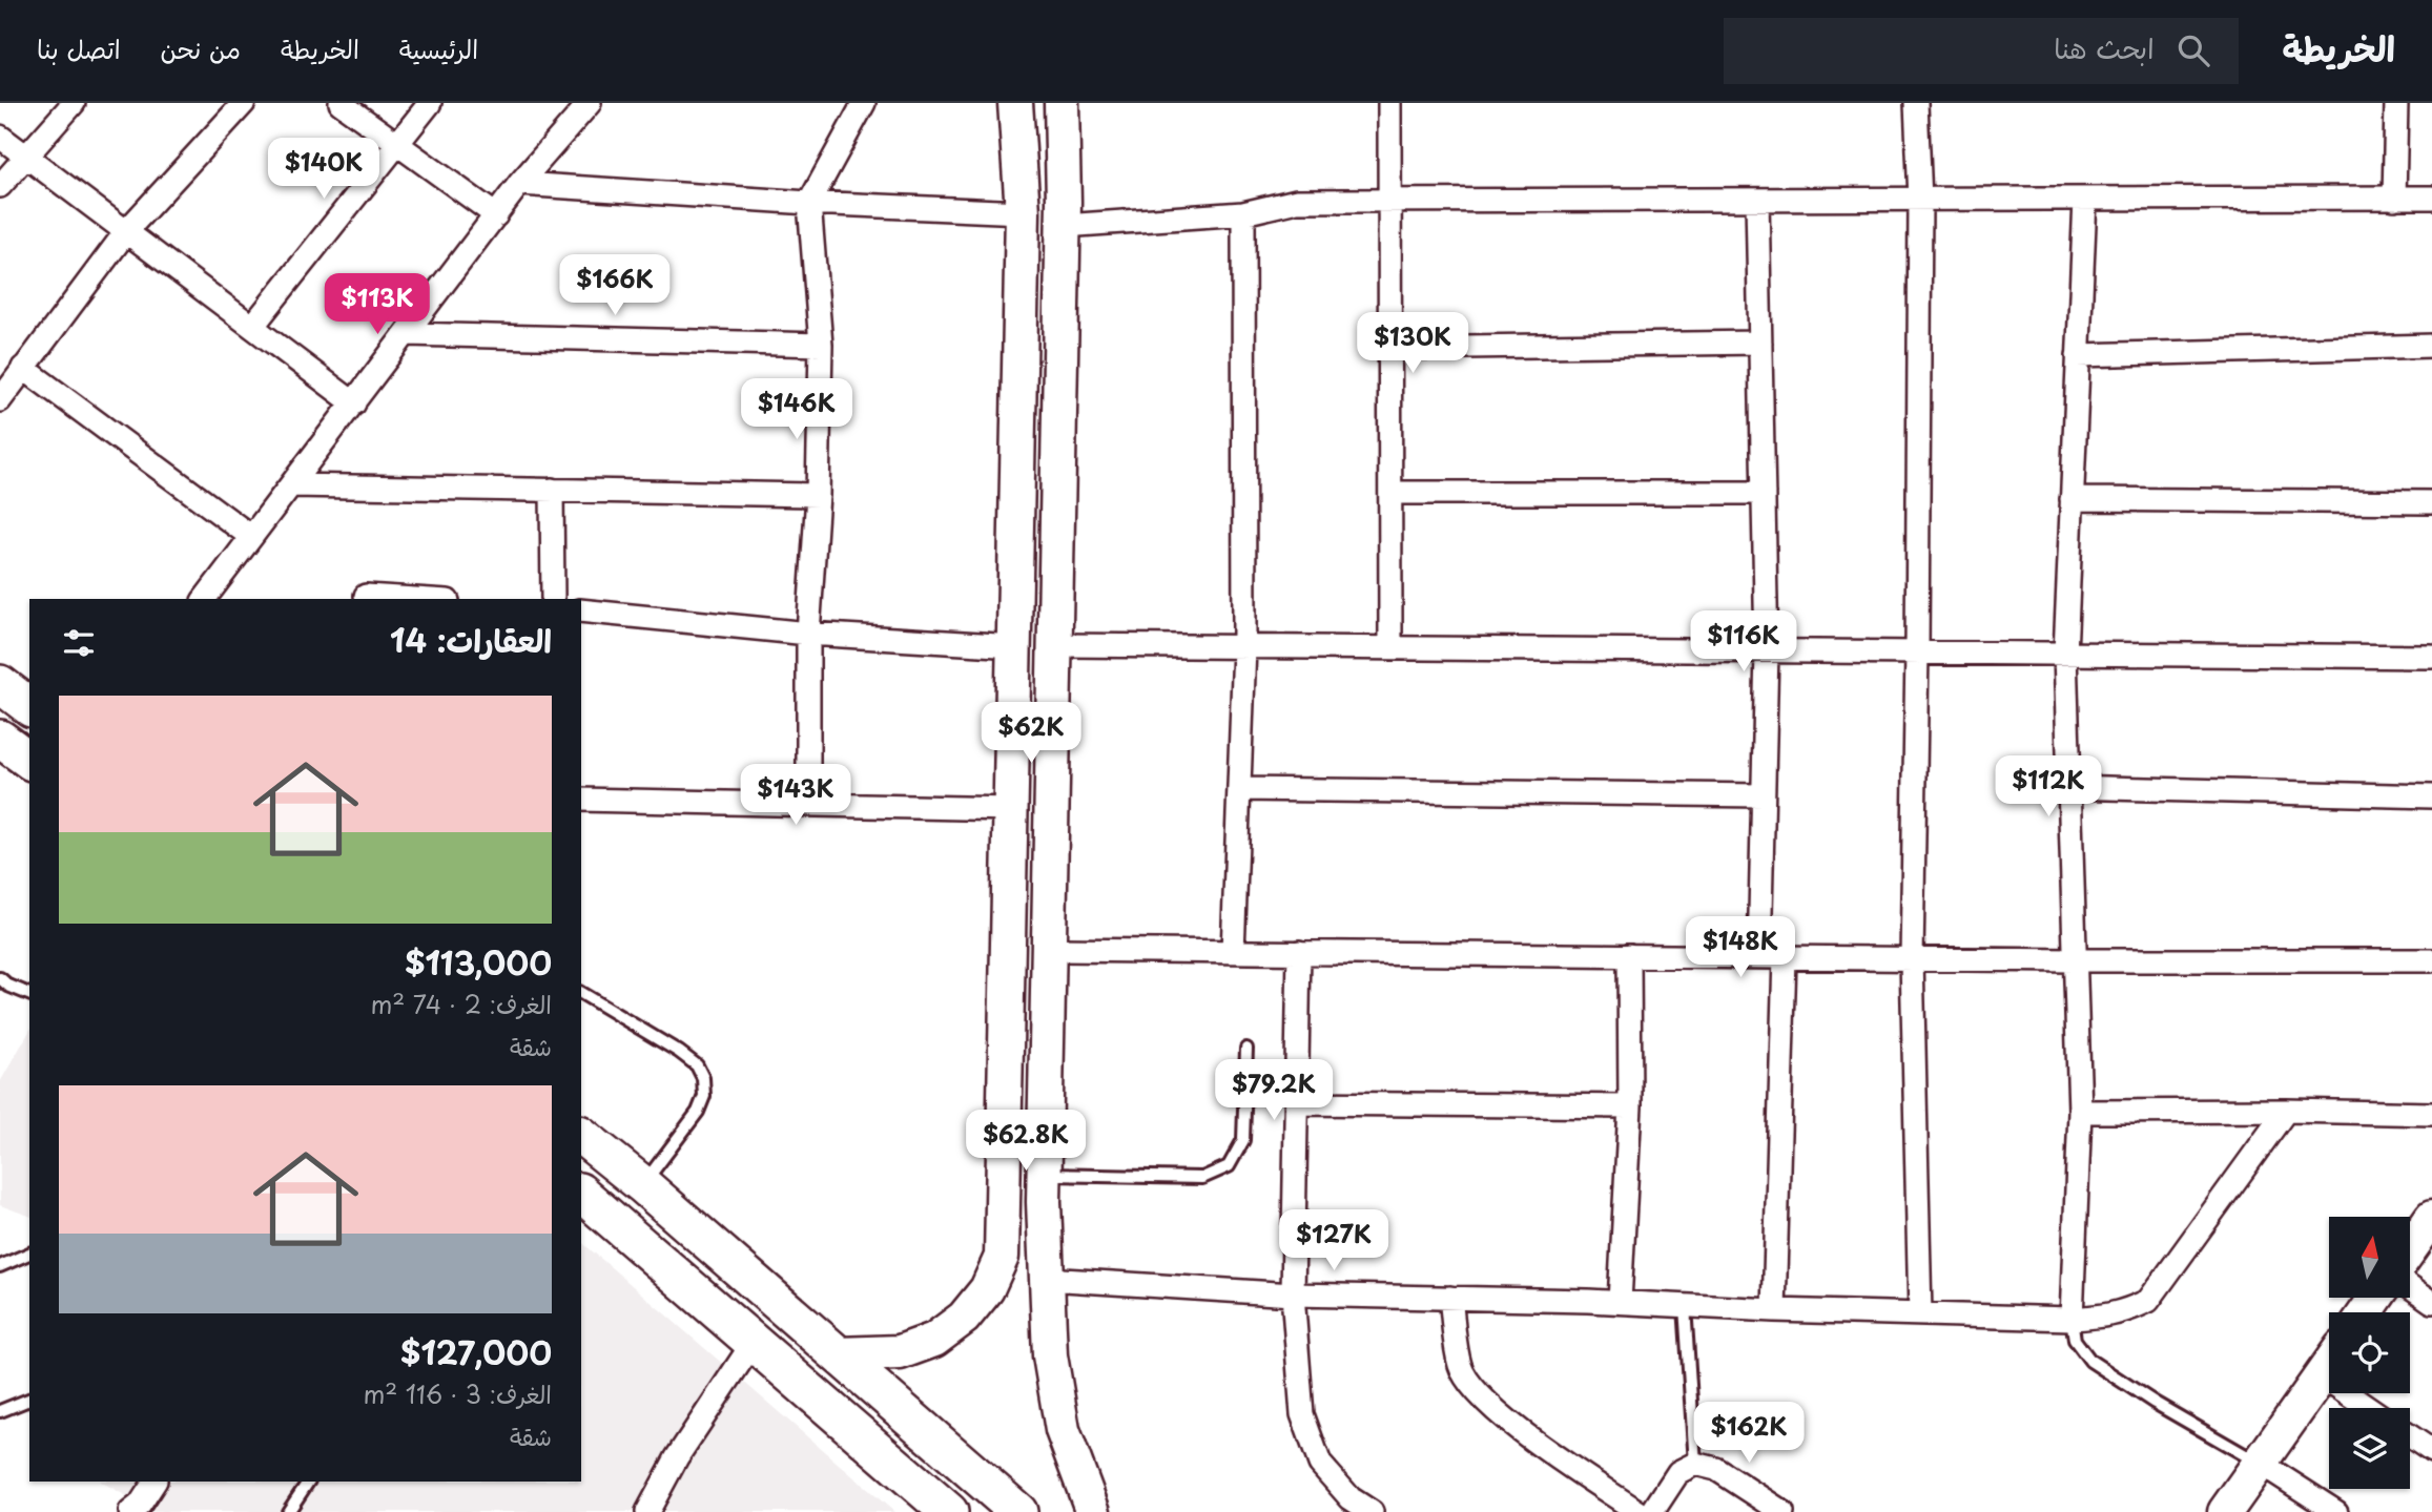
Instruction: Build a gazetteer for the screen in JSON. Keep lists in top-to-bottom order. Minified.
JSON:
{"north":"top","page":{"header":"الخريطة","search":"ابحث هنا","nav":["الرئيسية","الخريطة","من نحن","اتصل بنا"],"price":["$140K","$166K","$113K","$130K","$146K","$116K","$62K","$112K","$143K","$148K","$79.2K","$62.8K","$127K","$162K"],"heading":"العقارات: 14","list":[{"name":"$113,000","note":"الغرف: 2 · 74 m² · شقة"},{"name":"$127,000","note":"الغرف: 3 · 116 m² · شقة"}]}}
